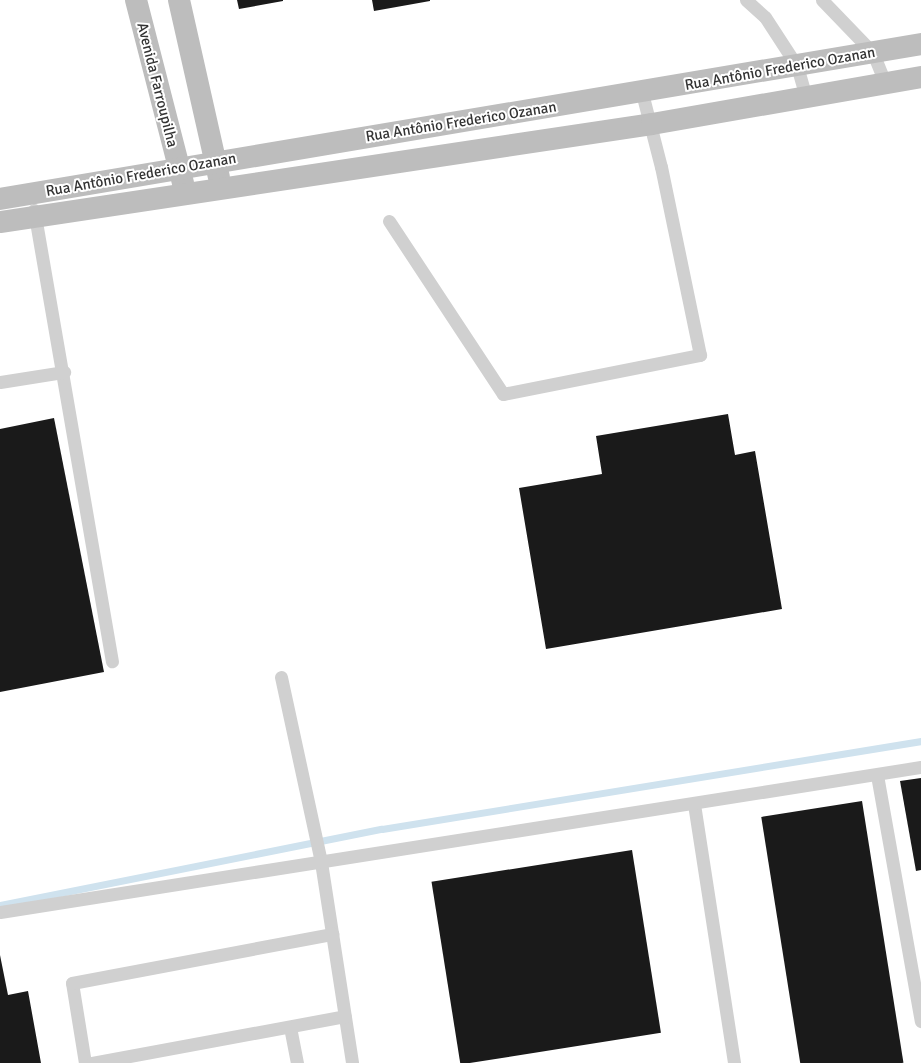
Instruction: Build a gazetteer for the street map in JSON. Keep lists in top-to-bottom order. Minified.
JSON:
{"streets":{"main road":["Rua Antônio Frederico Ozanan","Avenida Farroupilha"]},"crossings":[["Rua Antônio Frederico Ozanan","Avenida Farroupilha"]]}
